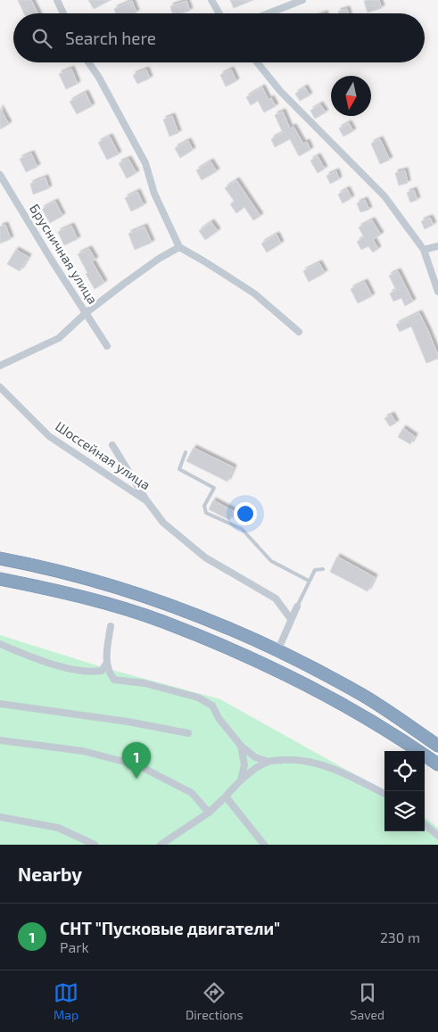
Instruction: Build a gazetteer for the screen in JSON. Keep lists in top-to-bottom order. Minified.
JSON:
{"streets":{"street":["Брусничная улица","Шоссейная улица"]},"north":"bottom","page":{"search":"Search here","pins":"1","heading":"Nearby","list":[{"mark":"1","name":"СНТ \"Пусковые двигатели\"","note":"Park","value":"230 m"}],"nav":["Map","Directions","Saved"]}}
